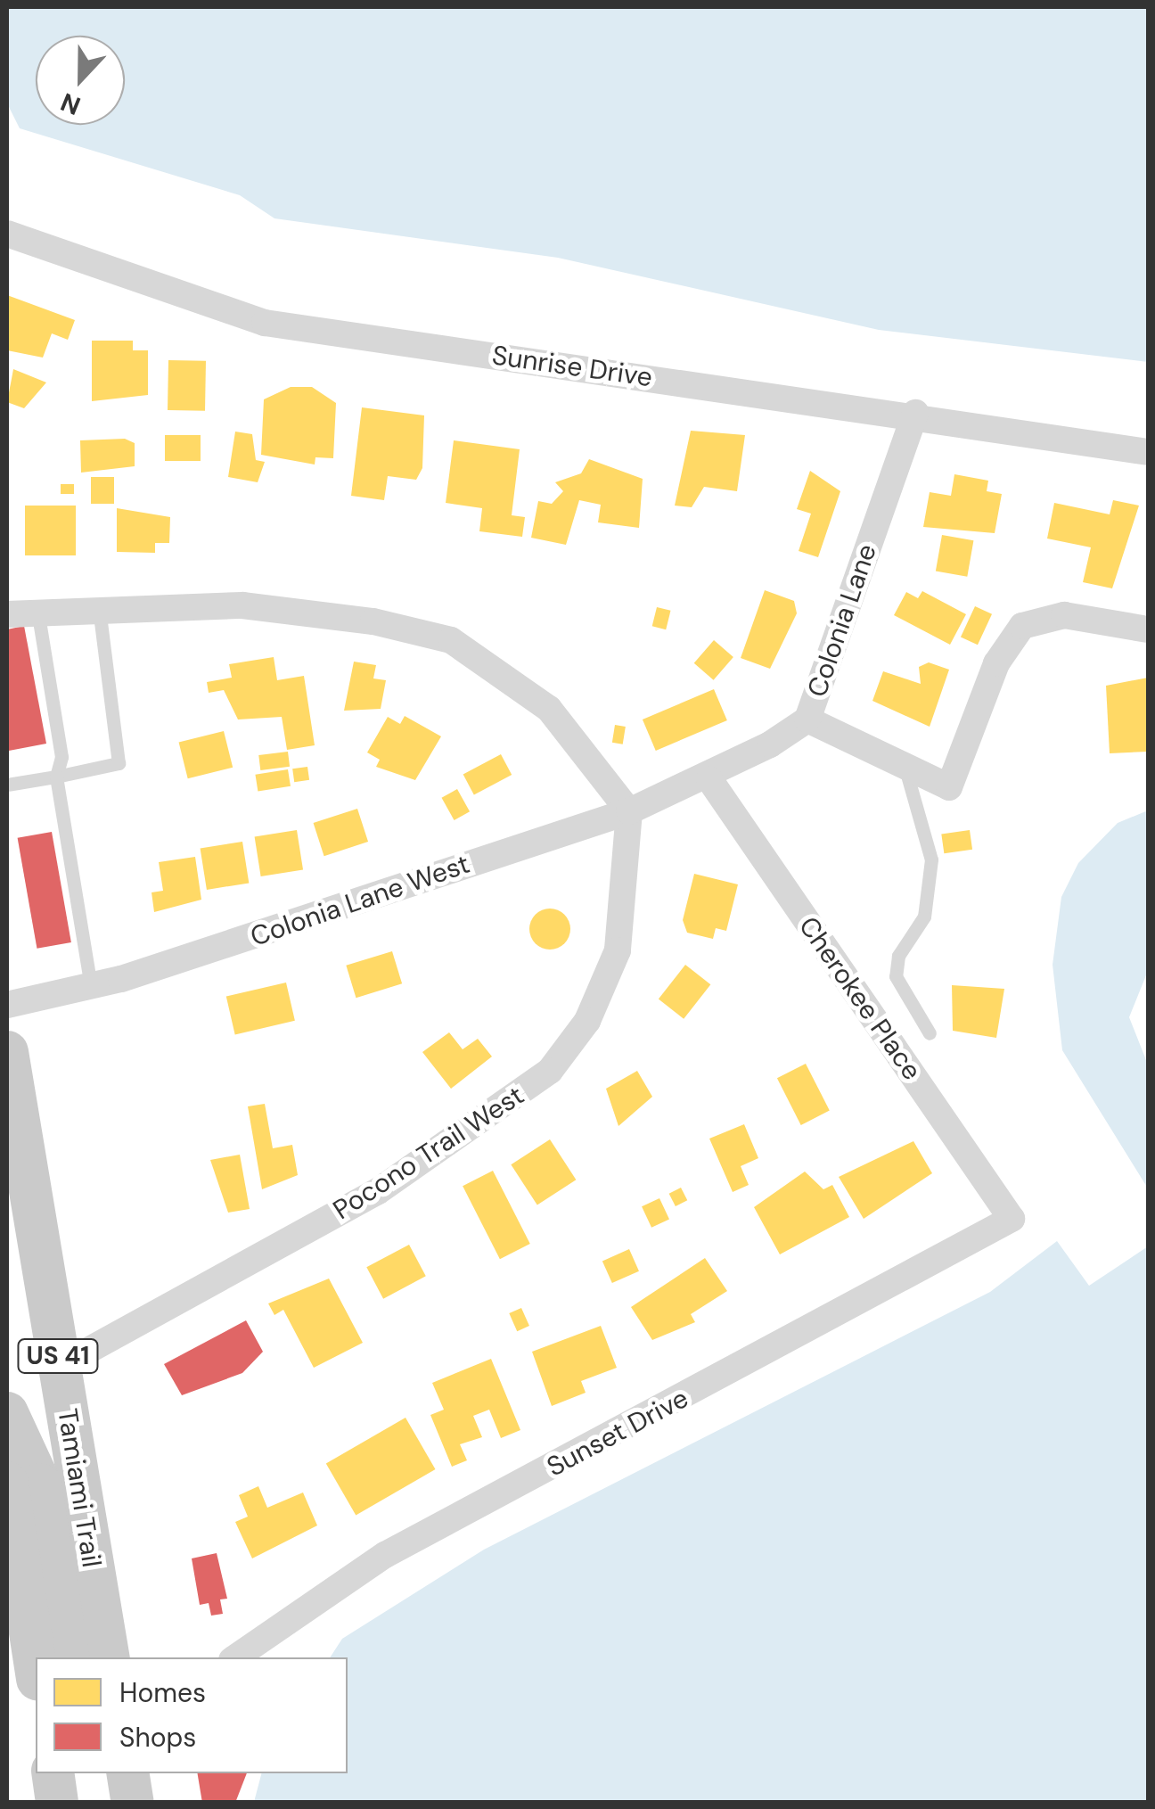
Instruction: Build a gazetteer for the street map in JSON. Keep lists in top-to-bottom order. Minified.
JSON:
{"streets":{"main road":["US 41","Tamiami Trail"],"street":["Sunrise Drive","Colonia Lane","Colonia Lane West","Cherokee Place","Pocono Trail West","Sunset Drive"]},"crossings":[["Sunrise Drive","Colonia Lane"],["Colonia Lane","Colonia Lane West"],["Colonia Lane","Cherokee Place"],["Colonia Lane West","Cherokee Place"],["Colonia Lane West","Pocono Trail West"],["Cherokee Place","Sunset Drive"],["Pocono Trail West","Tamiami Trail"]],"legend":["Homes","Shops"],"north":"bottom"}
